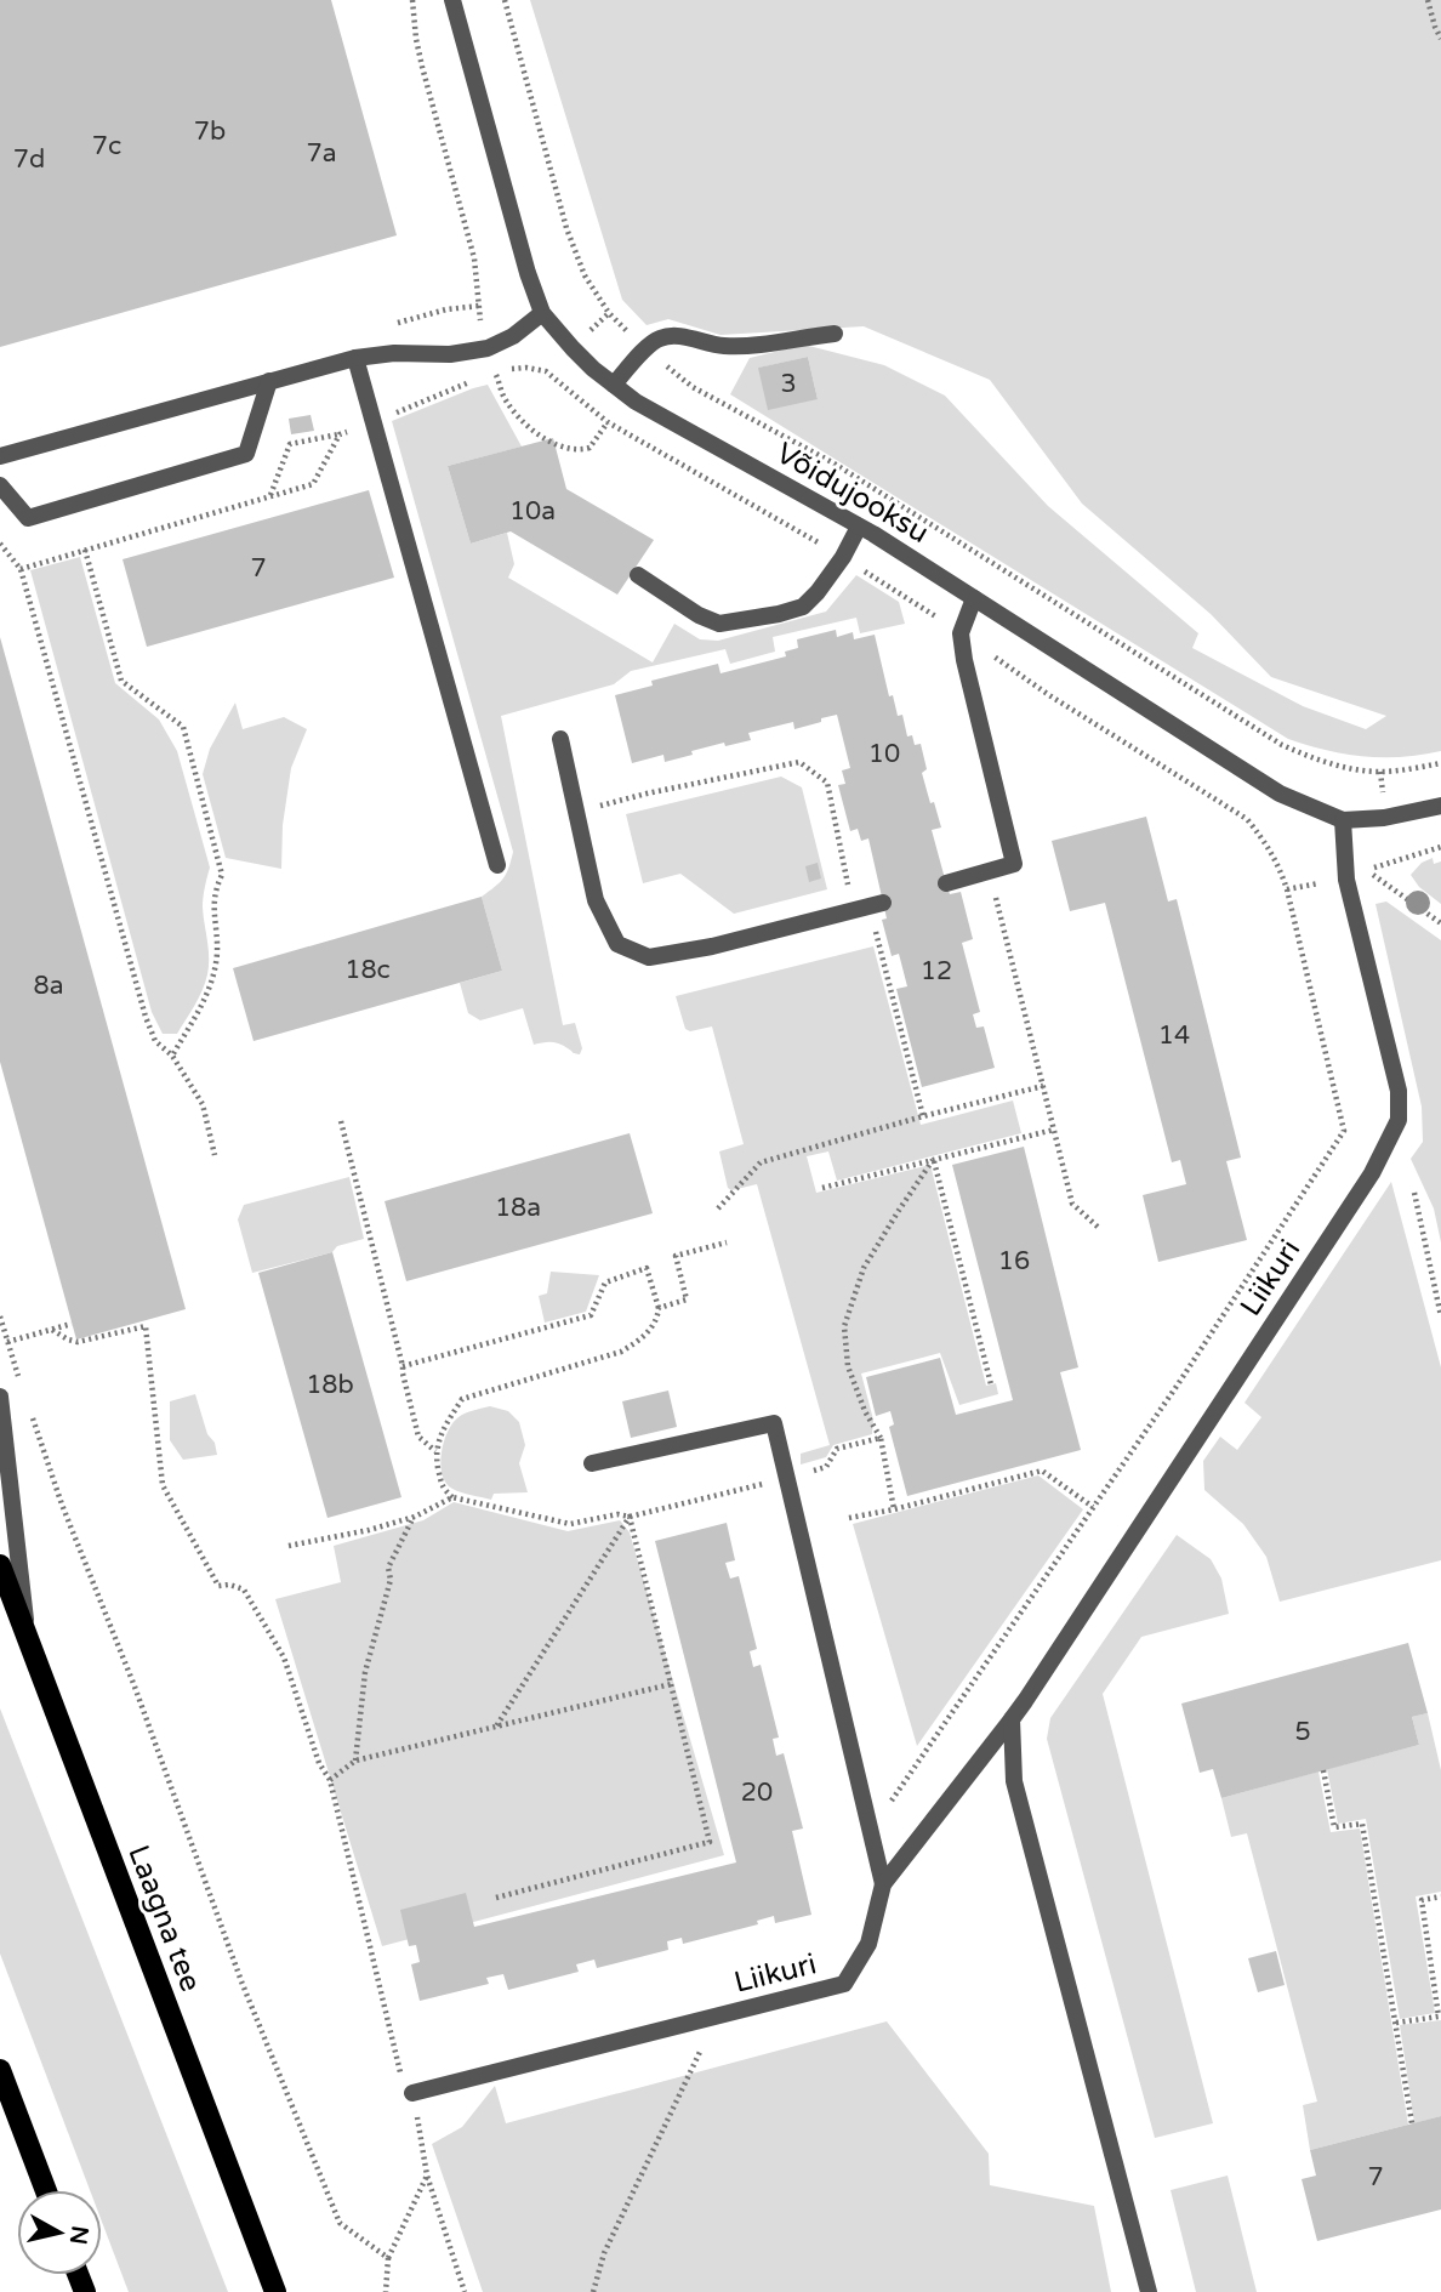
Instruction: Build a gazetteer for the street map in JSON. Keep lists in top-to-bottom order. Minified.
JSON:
{"streets":{"main road":["Laagna tee"],"street":["Võidujooksu","Liikuri"]},"crossings":[["Võidujooksu","Liikuri"]],"house_numbers":["7b","7c","7a","7d","3","10a","7","10","18c","12","8a","14","18a","16","18b","5","20","7"],"north":"right"}
